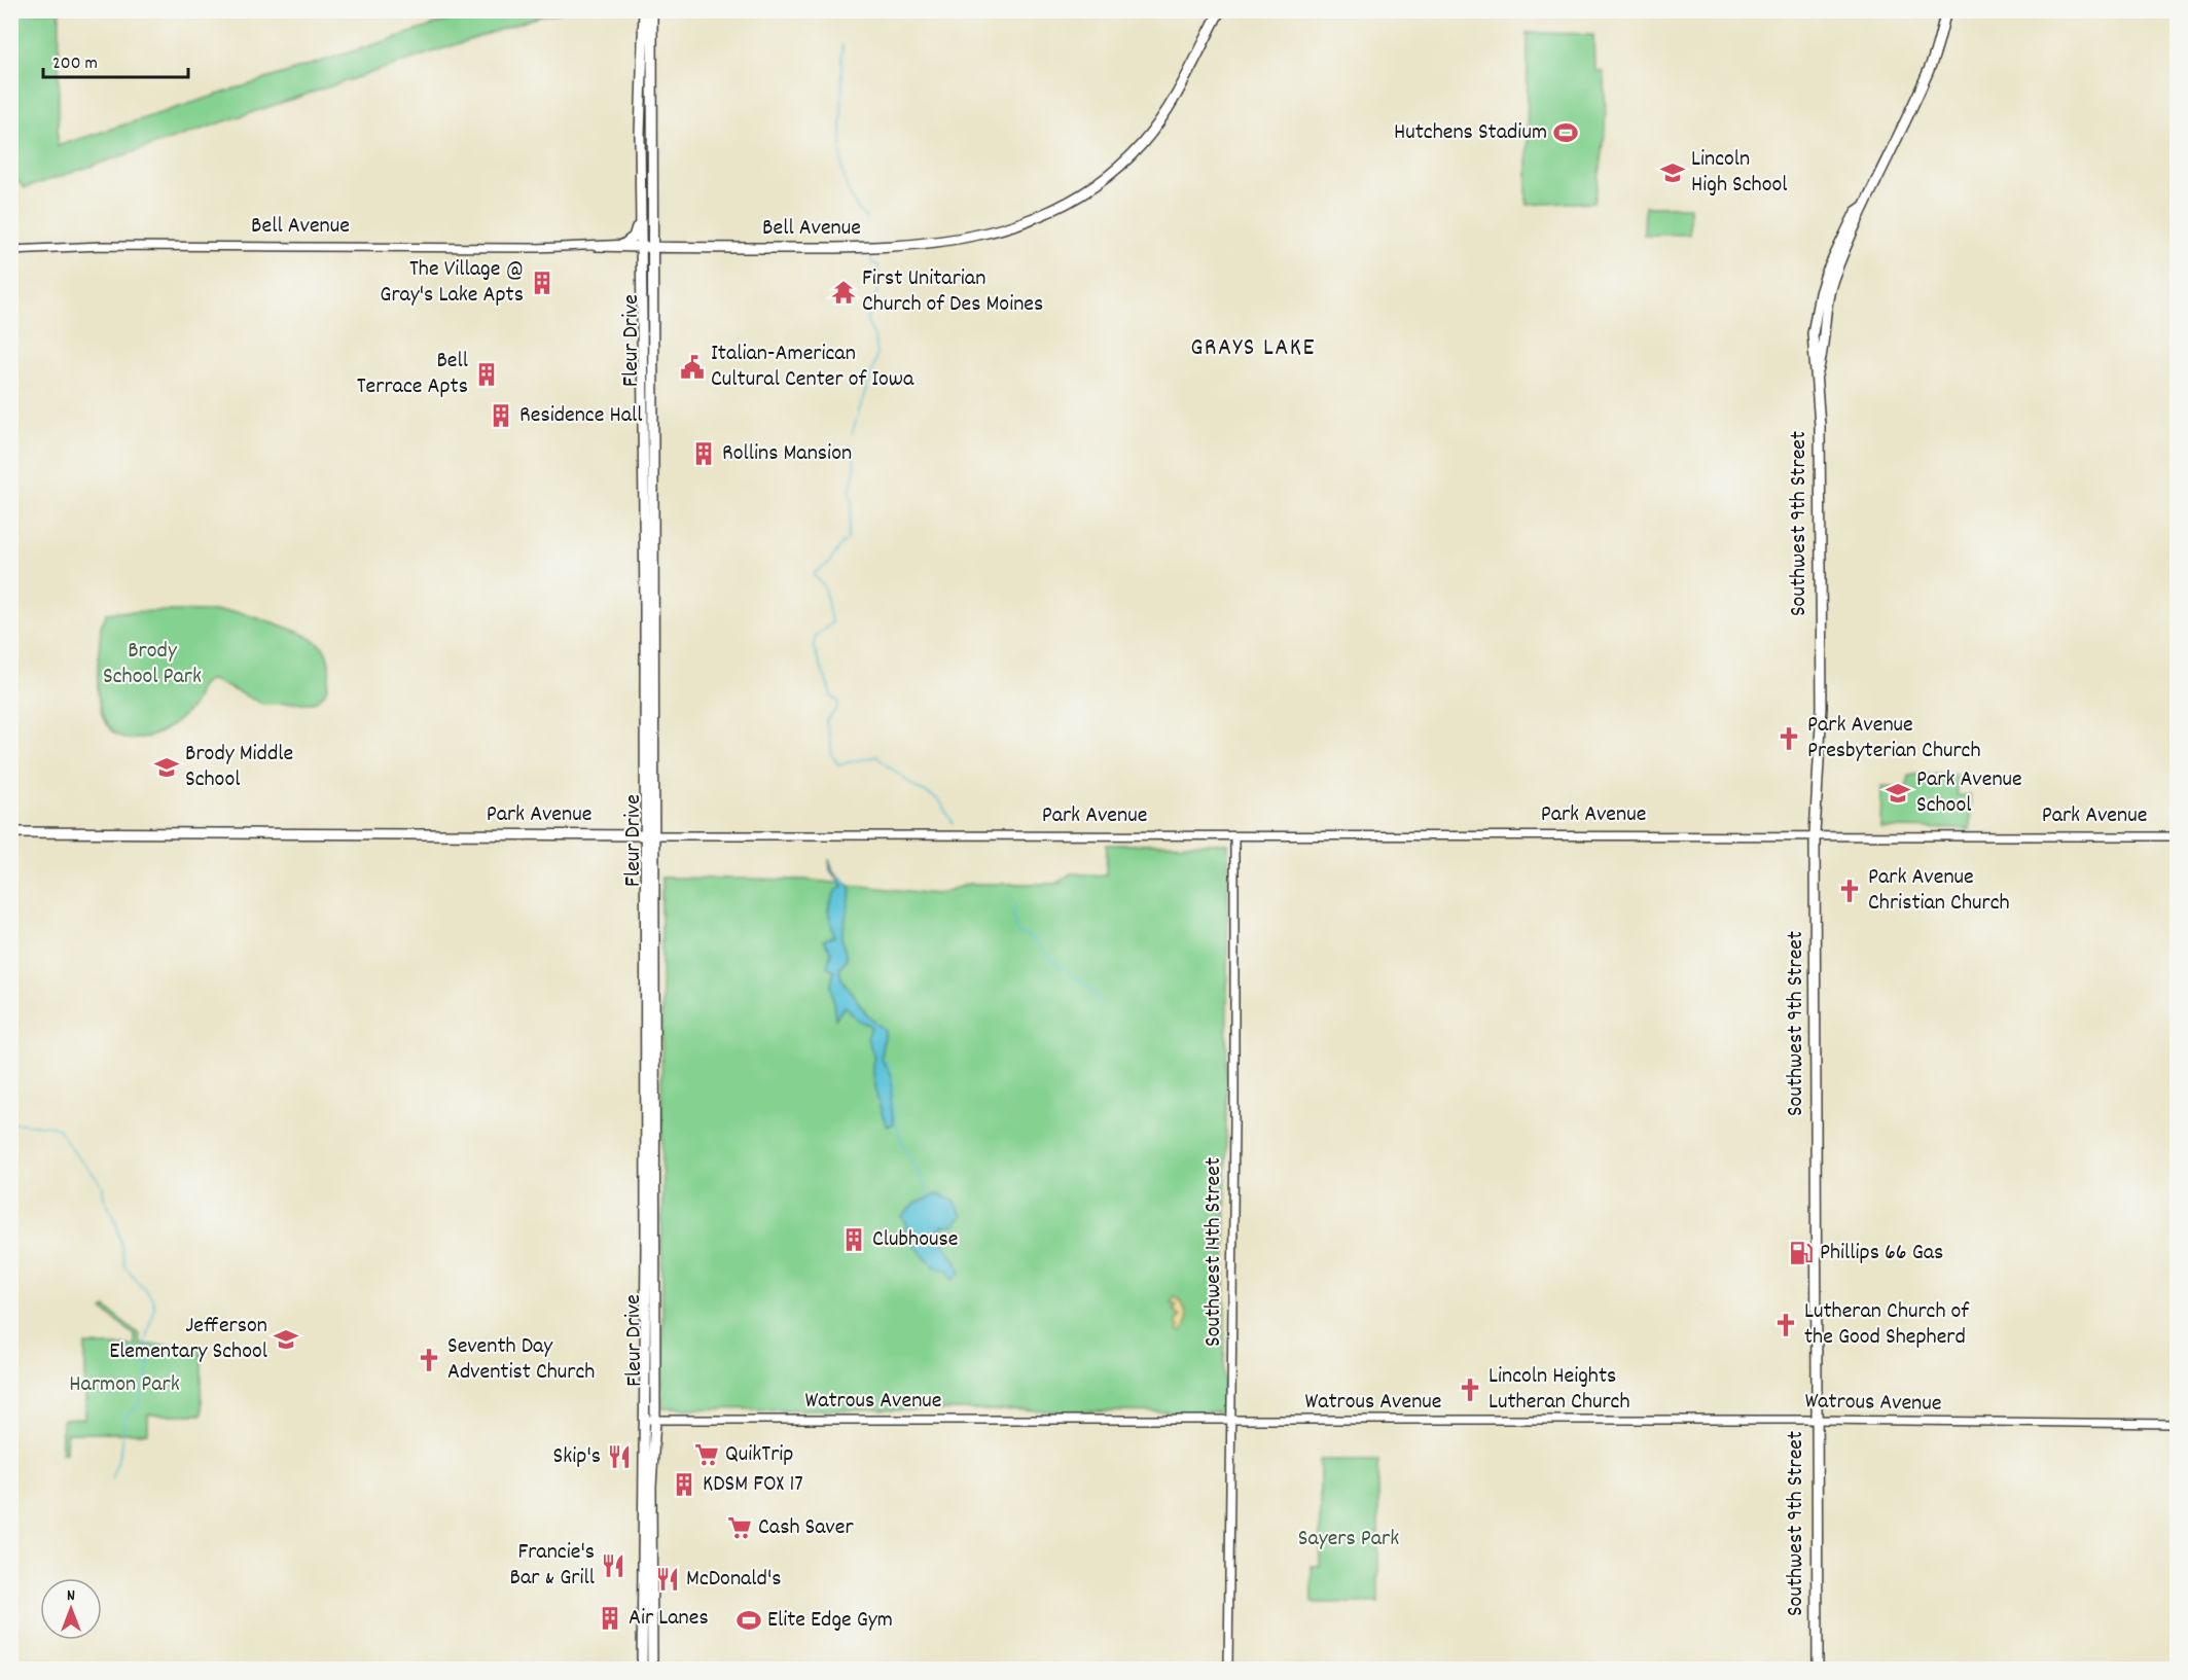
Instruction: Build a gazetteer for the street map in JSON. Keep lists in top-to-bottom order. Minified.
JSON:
{"streets":{"main road":["Bell Avenue","Fleur Drive","Southwest 9th Street","Park Avenue"],"street":["Southwest 14th Street","Watrous Avenue"]},"crossings":[["Bell Avenue","Fleur Drive"],["Fleur Drive","Park Avenue"],["Fleur Drive","Watrous Avenue"],["Southwest 9th Street","Park Avenue"],["Southwest 9th Street","Watrous Avenue"],["Park Avenue","Southwest 14th Street"],["Southwest 14th Street","Watrous Avenue"]],"districts":["GRAYS LAKE"],"parks":["Brody School Park","Harmon Park","Sayers Park"],"places":{"sports":["Hutchens Stadium","Elite Edge Gym"],"school or university":["Lincoln High School","Brody Middle School","Park Avenue School","Jefferson Elementary School"],"building":["The Village @ Gray's Lake Apts","Bell Terrace Apts","Residence Hall","Rollins Mansion","Clubhouse","KDSM FOX 17","Air Lanes"],"temple":["First Unitarian Church of Des Moines"],"public building":["Italian-American Cultural Center of Iowa"],"church":["Park Avenue Presbyterian Church","Park Avenue Christian Church","Lutheran Church of the Good Shepherd","Seventh Day Adventist Church","Lincoln Heights Lutheran Church"],"fuel station":["Phillips 66 Gas"],"supermarket":["QuikTrip","Cash Saver"],"restaurant":["Skip's","Francie's Bar & Grill","McDonald's"]},"scale_bar":"200 m","north":"top"}
